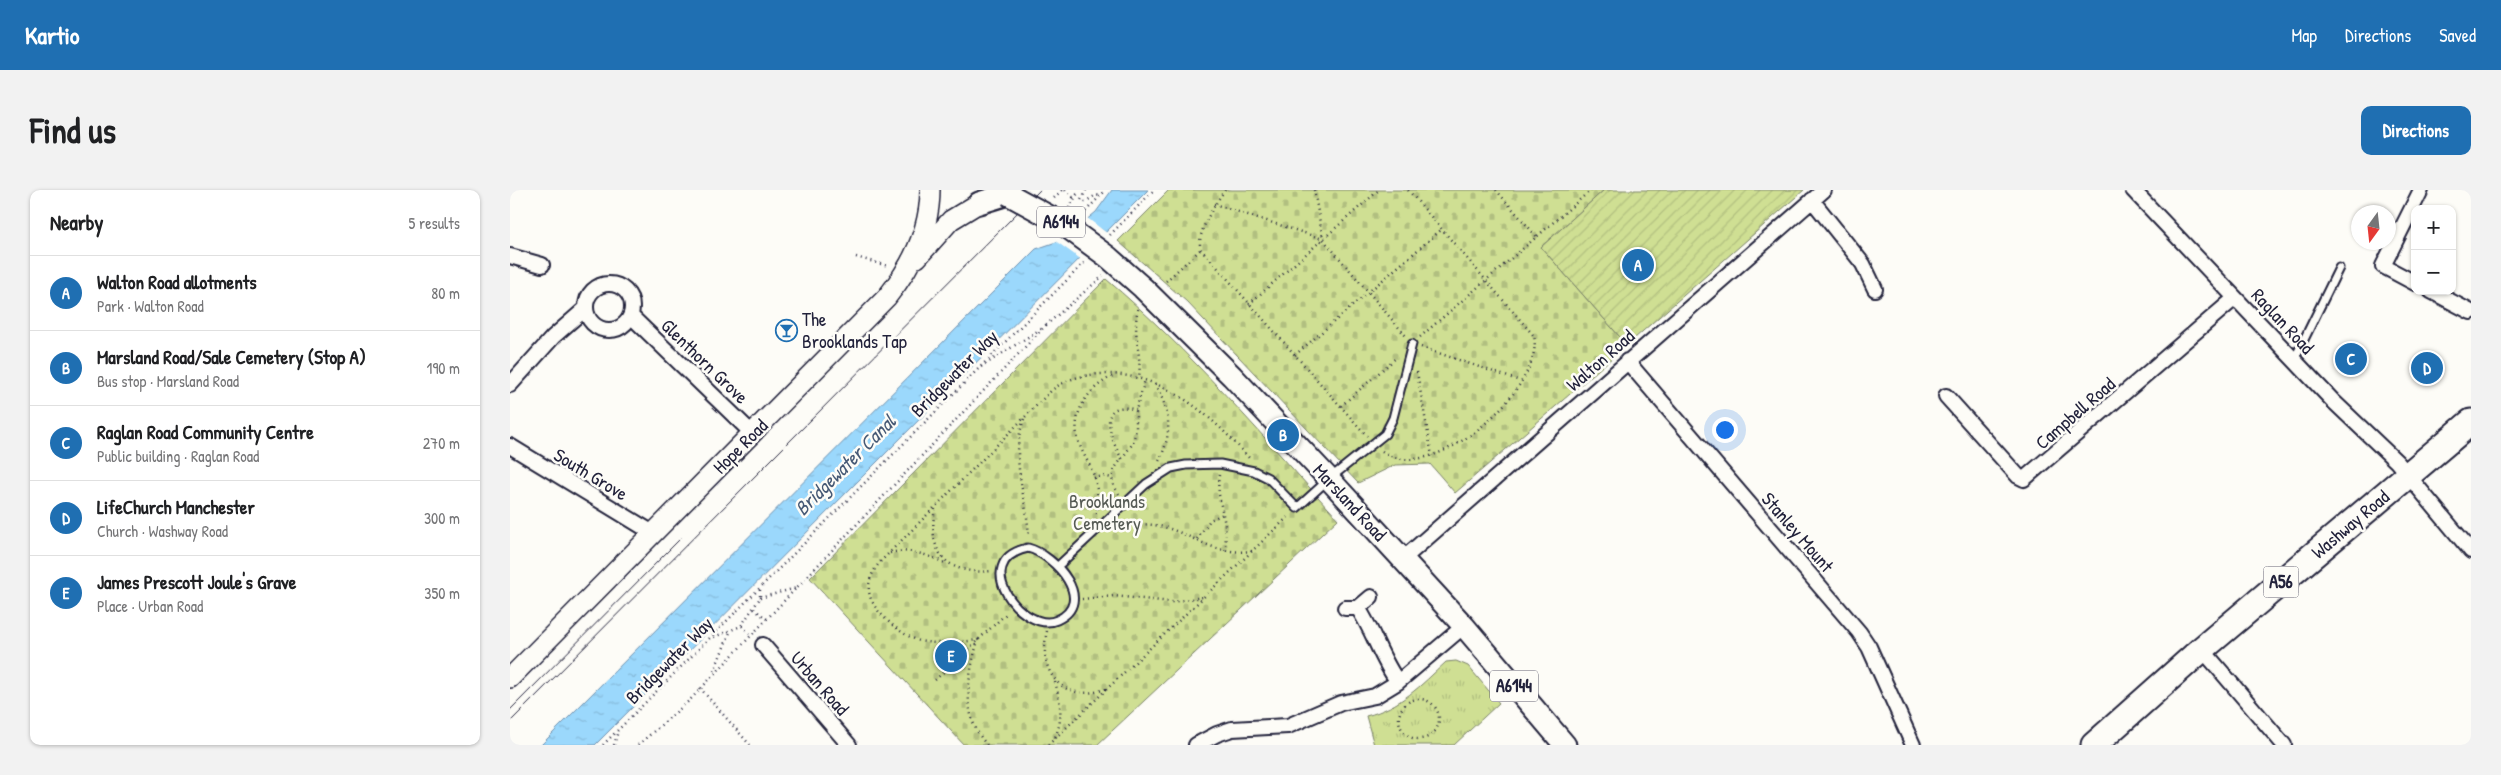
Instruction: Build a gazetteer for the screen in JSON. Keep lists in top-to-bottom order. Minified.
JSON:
{"streets":{"highway":["Washway Road","A56"],"main road":["A6144","Marsland Road"],"street":["Raglan Road","Walton Road","Glenthorn Grove","Campbell Road","Hope Road","South Grove","Stanley Mount","Urban Road"],"path":["Bridgewater Way"]},"crossings":[["A6144","Marsland Road"],["Raglan Road","Campbell Road"],["Raglan Road","Washway Road"],["Walton Road","Marsland Road"],["Walton Road","Stanley Mount"],["Glenthorn Grove","Hope Road"],["Bridgewater Way","Marsland Road"],["Hope Road","South Grove"]],"water":["Bridgewater Canal"],"parks":["Brooklands Cemetery"],"places":{"bar":["The Brooklands Tap"]},"north":"bottom","page":{"header":"Kartio","nav":["Map","Directions","Saved"],"buttons":"Directions","title":"Find us","heading":["Nearby","5 results"],"map_buttons":["+","−"],"pins":["A","C","D","B","E"],"list":[{"mark":"A","name":"Walton Road allotments","note":"Park · Walton Road","value":"80 m"},{"mark":"B","name":"Marsland Road/Sale Cemetery (Stop A)","note":"Bus stop · Marsland Road","value":"190 m"},{"mark":"C","name":"Raglan Road Community Centre","note":"Public building · Raglan Road","value":"270 m"},{"mark":"D","name":"LifeChurch Manchester","note":"Church · Washway Road","value":"300 m"},{"mark":"E","name":"James Prescott Joule's Grave","note":"Place · Urban Road","value":"350 m"}]}}
